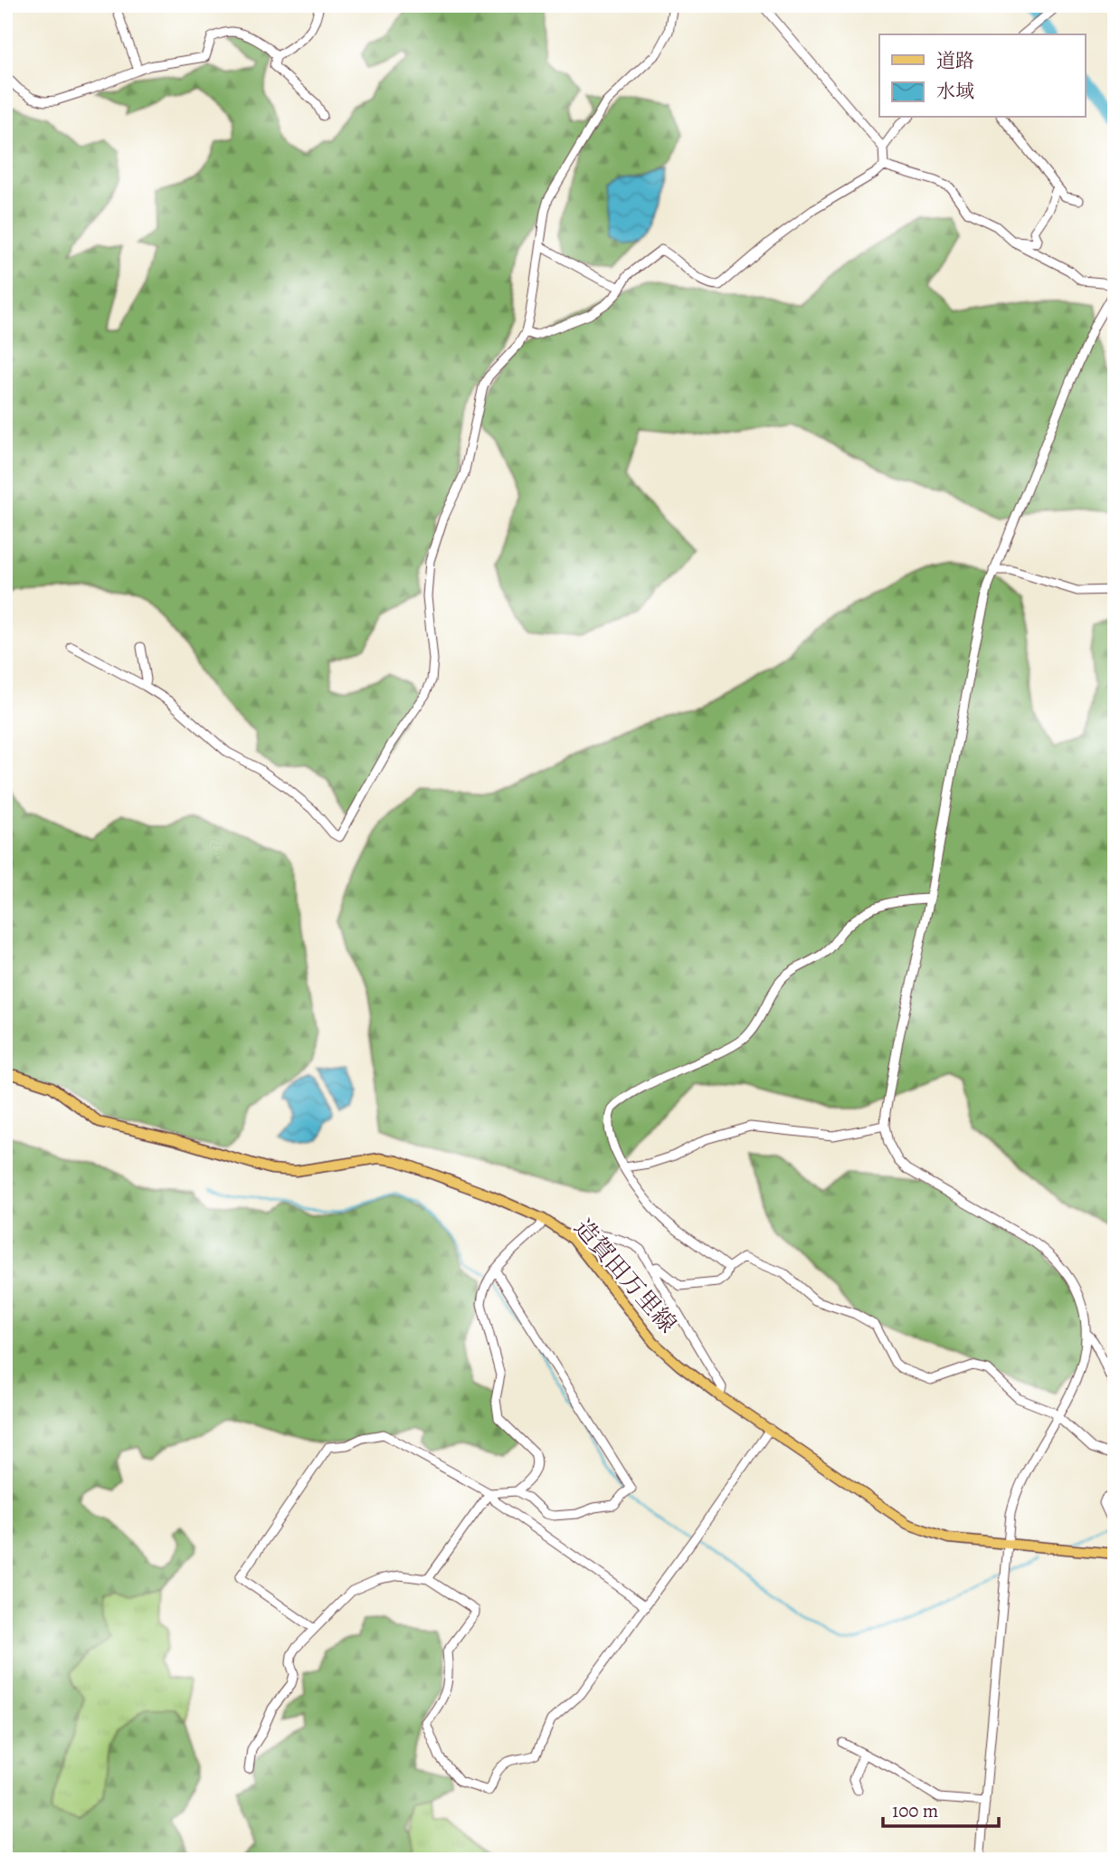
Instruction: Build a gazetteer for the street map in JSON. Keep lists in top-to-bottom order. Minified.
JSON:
{"streets":{"main road":["造賀田万里線"]},"legend":["道路","水域"],"scale_bar":"100 m"}
